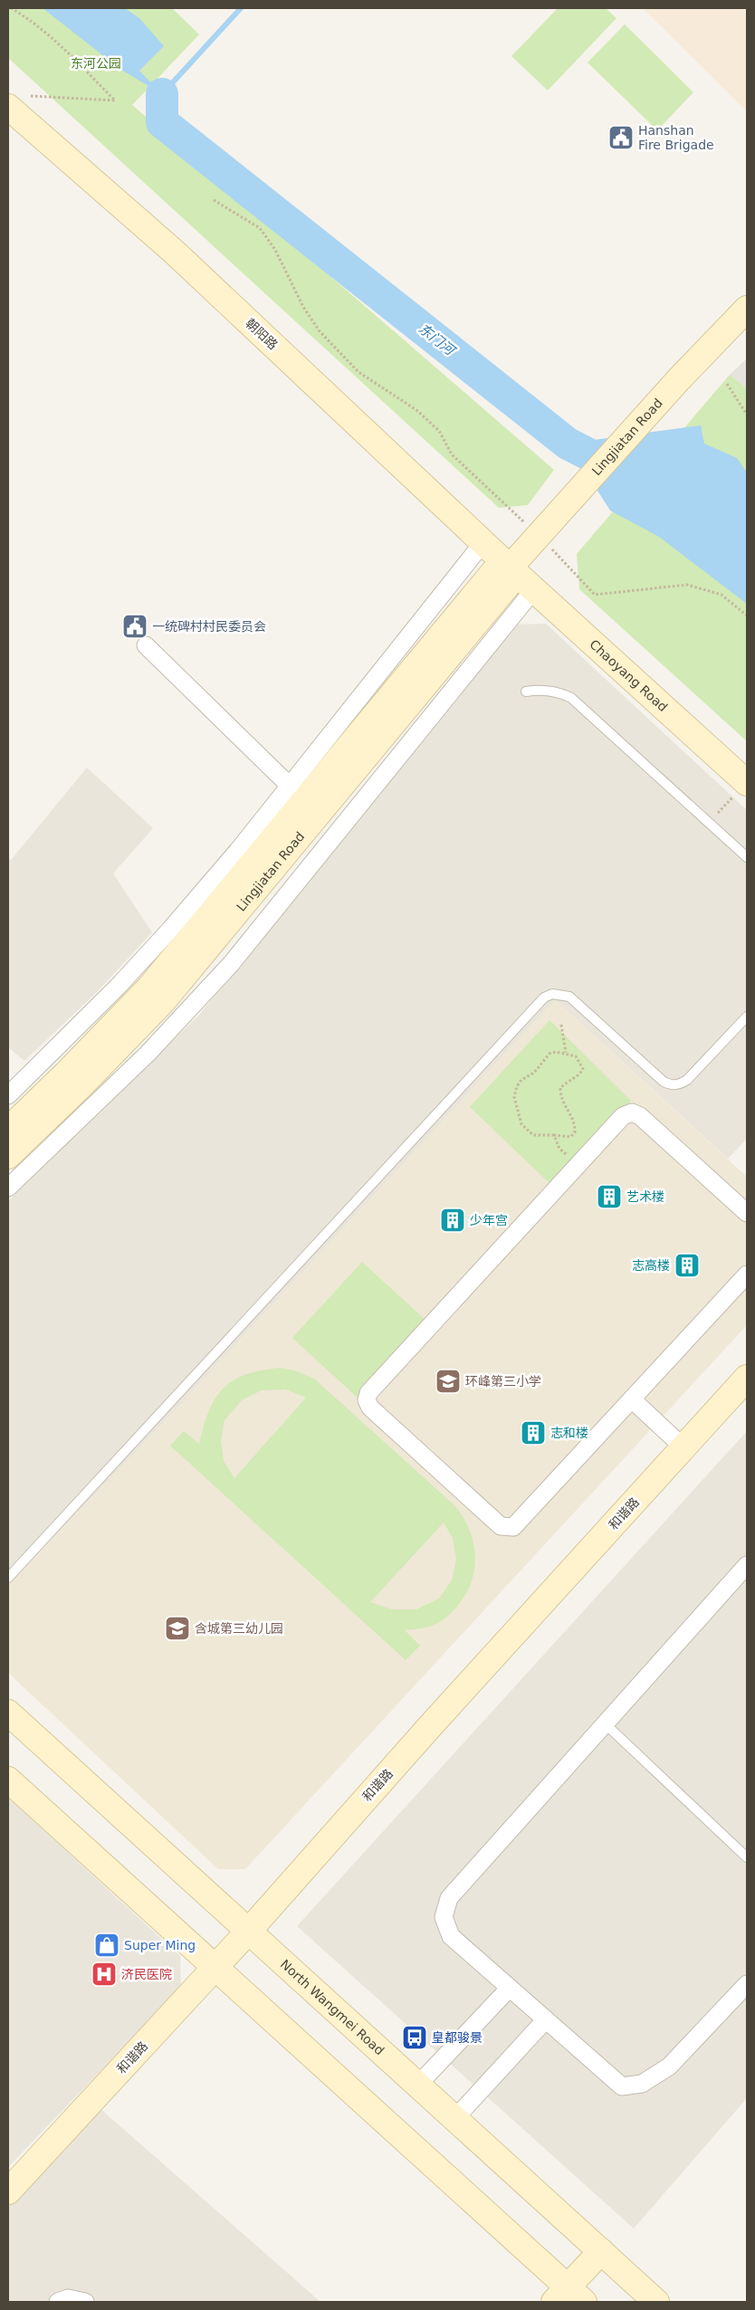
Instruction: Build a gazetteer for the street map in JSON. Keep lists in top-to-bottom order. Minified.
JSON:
{"streets":{"main road":["朝阳路","Lingjiatan Road","Chaoyang Road","和谐路","North Wangmei Road"]},"crossings":[["朝阳路","Lingjiatan Road"],["朝阳路","Chaoyang Road"],["Lingjiatan Road","Chaoyang Road"],["和谐路","North Wangmei Road"]],"water":["东门河"],"parks":["东河公园"],"places":{"public building":["Hanshan Fire Brigade","一统碑村村民委员会"],"building":["艺术楼","少年宫","志高楼","志和楼"],"school or university":["环峰第三小学","含城第三幼儿园"],"shop":["Super Ming"],"hospital":["济民医院"],"bus stop":["皇都骏景"]}}
